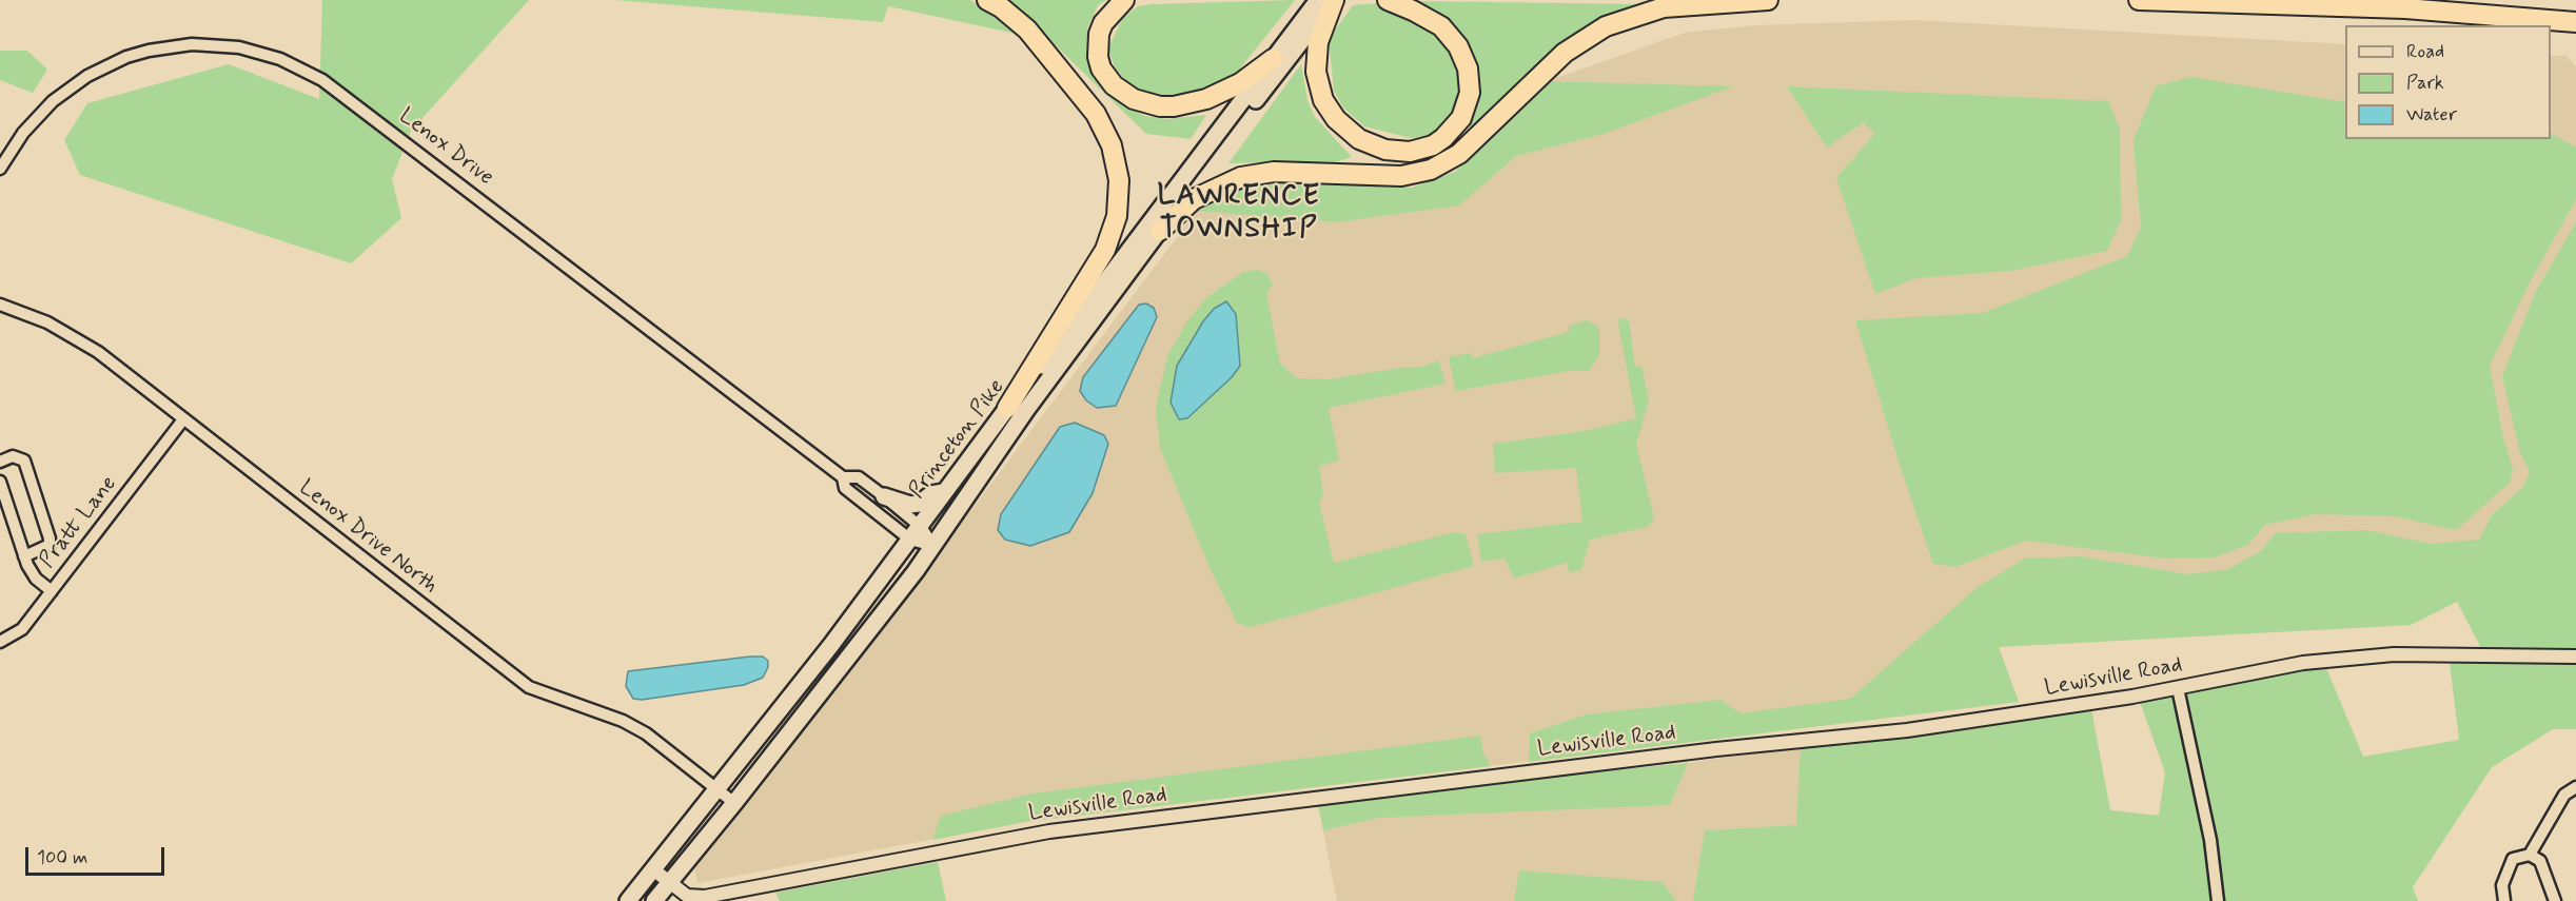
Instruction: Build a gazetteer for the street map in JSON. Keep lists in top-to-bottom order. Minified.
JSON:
{"streets":{"main road":["Princeton Pike"],"street":["Lenox Drive","Pratt Lane","Lenox Drive North","Lewisville Road"]},"crossings":[["Lenox Drive","Princeton Pike"],["Princeton Pike","Lenox Drive North"],["Princeton Pike","Lewisville Road"],["Pratt Lane","Lenox Drive North"]],"districts":["LAWRENCE TOWNSHIP"],"legend":["Road","Park","Water"],"scale_bar":"100 m"}
